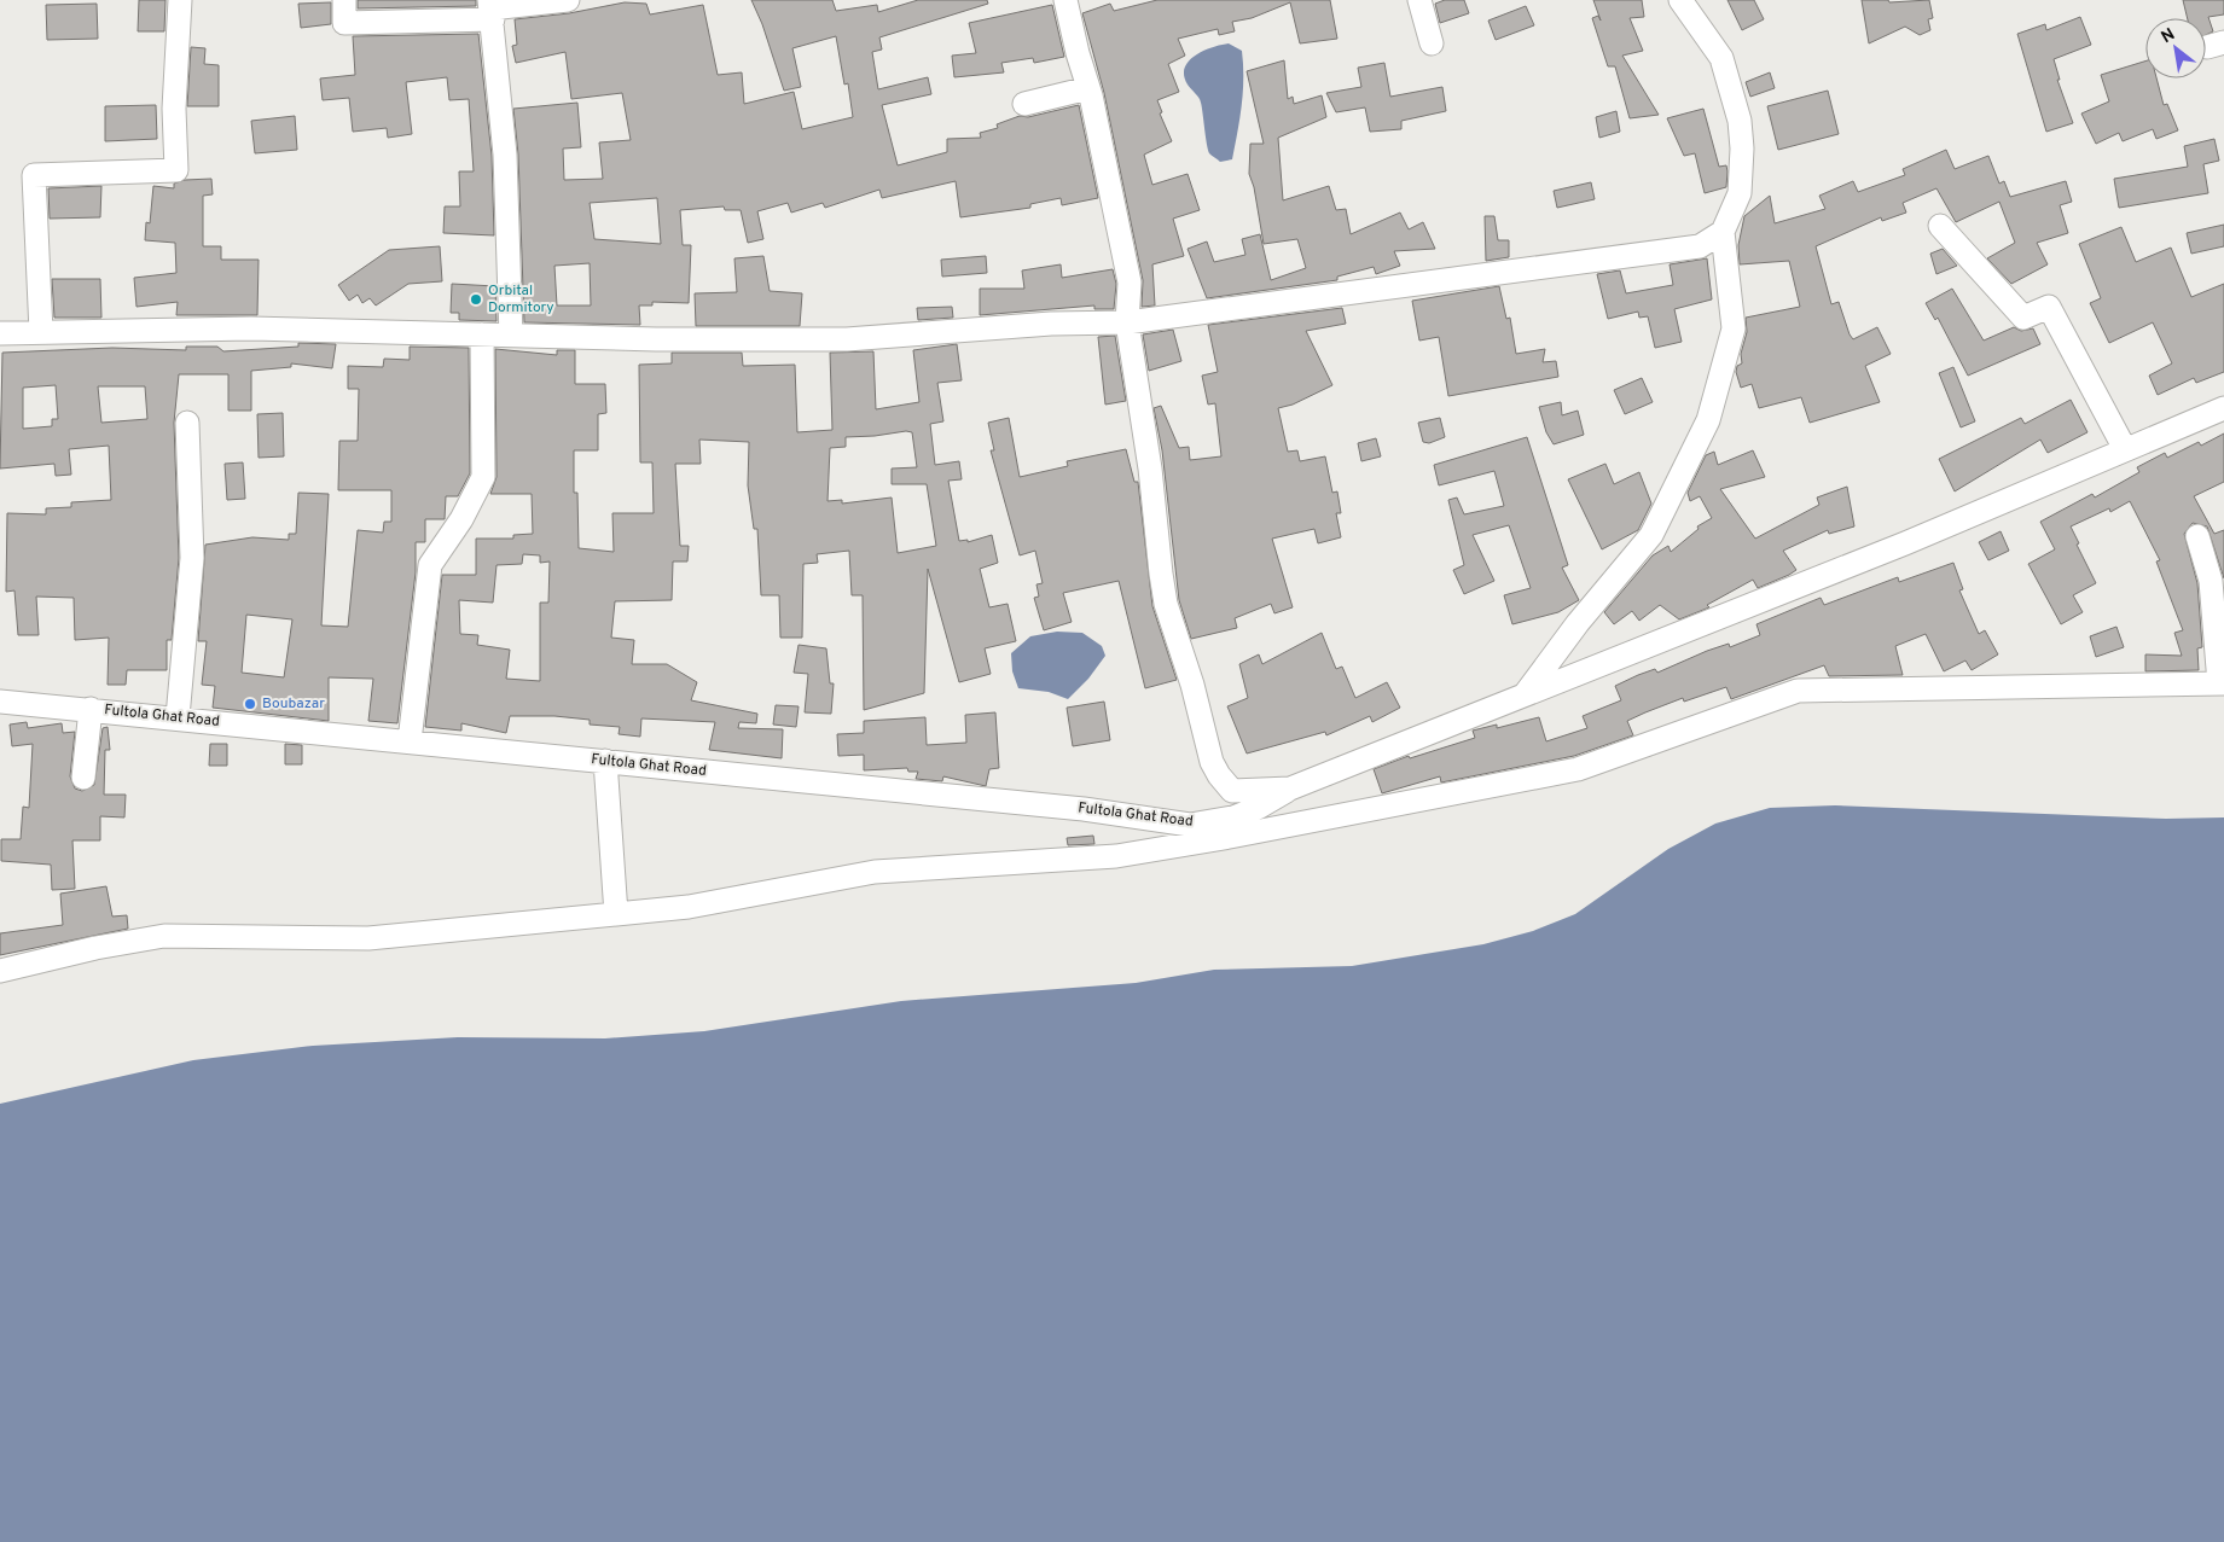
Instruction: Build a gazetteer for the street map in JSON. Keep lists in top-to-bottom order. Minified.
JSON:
{"streets":{"street":["Fultola Ghat Road"]},"places":["Orbital Dormitory","Boubazar"],"north":"top left"}
